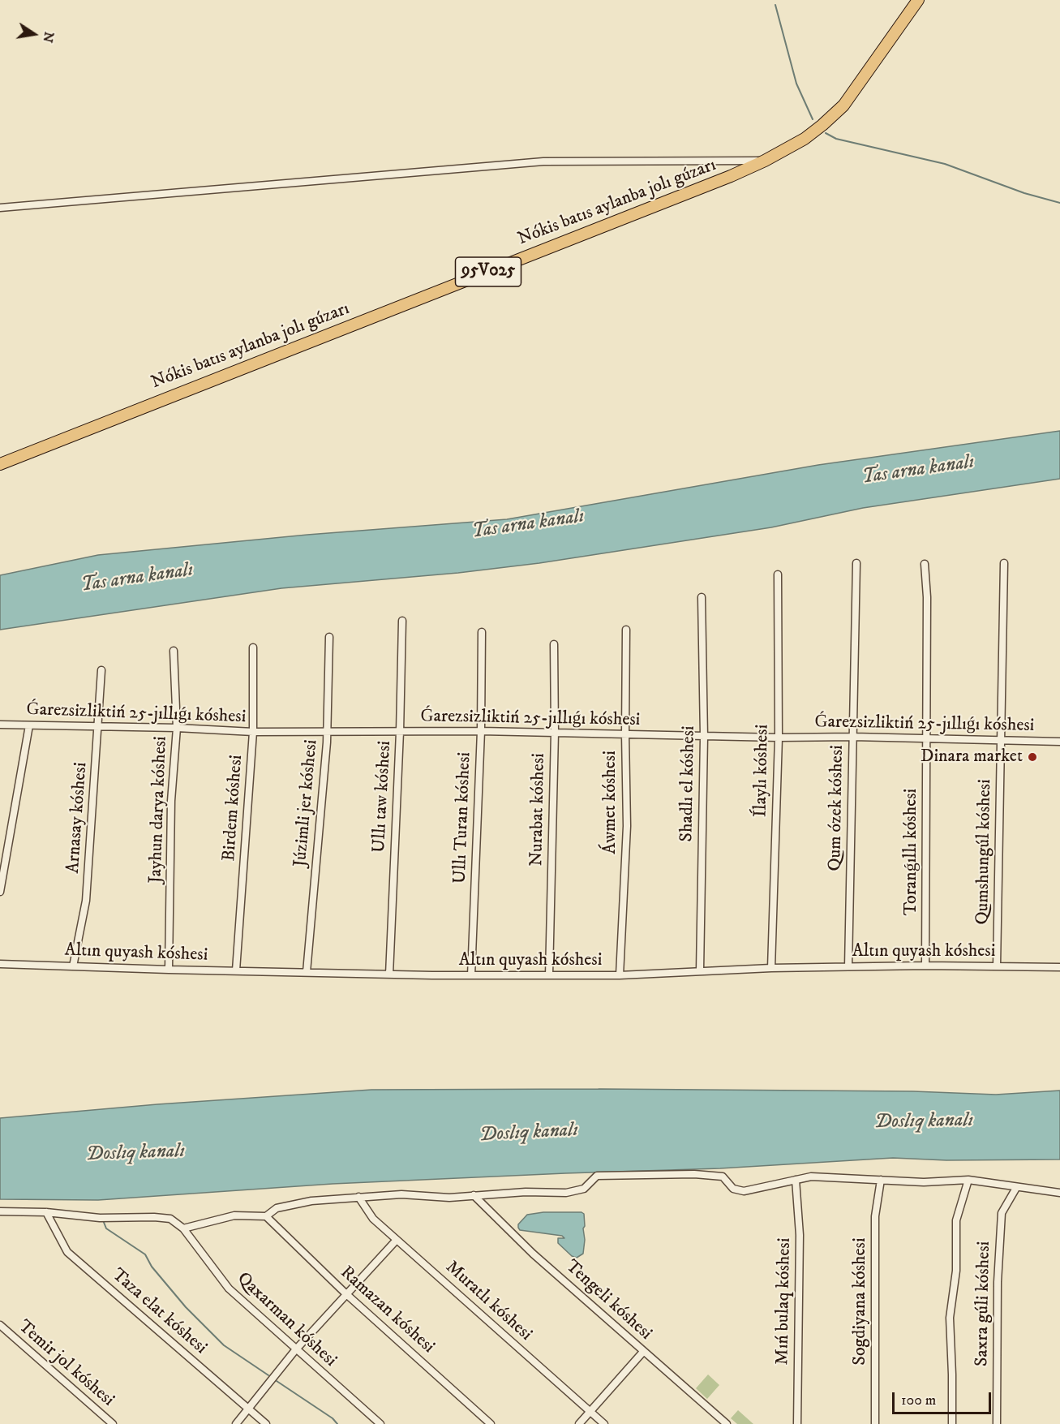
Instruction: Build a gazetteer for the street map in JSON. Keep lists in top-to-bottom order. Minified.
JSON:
{"streets":{"main road":["Nókis batıs aylanba jolı gúzarı","95V025"],"street":["Ǵarezsizliktiń 25-jıllıǵı kóshesi","Ílaylı kóshesi","Shadlı el kóshesi","Ullı taw kóshesi","Áwmet kóshesi","Júzimli jer kóshesi","Birdem kóshesi","Qum ózek kóshesi","Jayhun darya kóshesi","Nurabat kóshesi","Arnasay kóshesi","Ullı Turan kóshesi","Toranǵıllı kóshesi","Qumshungúl kóshesi","Altın quyash kóshesi","Tengeli kóshesi","Muratlı kóshesi","Mıń bulaq kóshesi","Sogdiyana kóshesi","Saxra gúli kóshesi","Ramazan kóshesi","Taza elat kóshesi","Qaxarman kóshesi","Temir jol kóshesi"]},"crossings":[["Ǵarezsizliktiń 25-jıllıǵı kóshesi","Ílaylı kóshesi"],["Ǵarezsizliktiń 25-jıllıǵı kóshesi","Shadlı el kóshesi"],["Ǵarezsizliktiń 25-jıllıǵı kóshesi","Ullı taw kóshesi"],["Ǵarezsizliktiń 25-jıllıǵı kóshesi","Áwmet kóshesi"],["Ǵarezsizliktiń 25-jıllıǵı kóshesi","Júzimli jer kóshesi"],["Ǵarezsizliktiń 25-jıllıǵı kóshesi","Birdem kóshesi"],["Ǵarezsizliktiń 25-jıllıǵı kóshesi","Qum ózek kóshesi"],["Ǵarezsizliktiń 25-jıllıǵı kóshesi","Jayhun darya kóshesi"],["Ǵarezsizliktiń 25-jıllıǵı kóshesi","Nurabat kóshesi"],["Ǵarezsizliktiń 25-jıllıǵı kóshesi","Arnasay kóshesi"],["Ǵarezsizliktiń 25-jıllıǵı kóshesi","Ullı Turan kóshesi"],["Ǵarezsizliktiń 25-jıllıǵı kóshesi","Toranǵıllı kóshesi"],["Ǵarezsizliktiń 25-jıllıǵı kóshesi","Qumshungúl kóshesi"],["Ílaylı kóshesi","Altın quyash kóshesi"],["Shadlı el kóshesi","Altın quyash kóshesi"],["Ullı taw kóshesi","Altın quyash kóshesi"],["Áwmet kóshesi","Altın quyash kóshesi"],["Júzimli jer kóshesi","Altın quyash kóshesi"],["Birdem kóshesi","Altın quyash kóshesi"],["Qum ózek kóshesi","Altın quyash kóshesi"],["Jayhun darya kóshesi","Altın quyash kóshesi"],["Nurabat kóshesi","Altın quyash kóshesi"],["Arnasay kóshesi","Altın quyash kóshesi"],["Ullı Turan kóshesi","Altın quyash kóshesi"],["Toranǵıllı kóshesi","Altın quyash kóshesi"],["Qumshungúl kóshesi","Altın quyash kóshesi"]],"water":["Tas arna kanalı","Doslıq kanalı"],"places":["Dinara market"],"scale_bar":"100 m","north":"right"}
